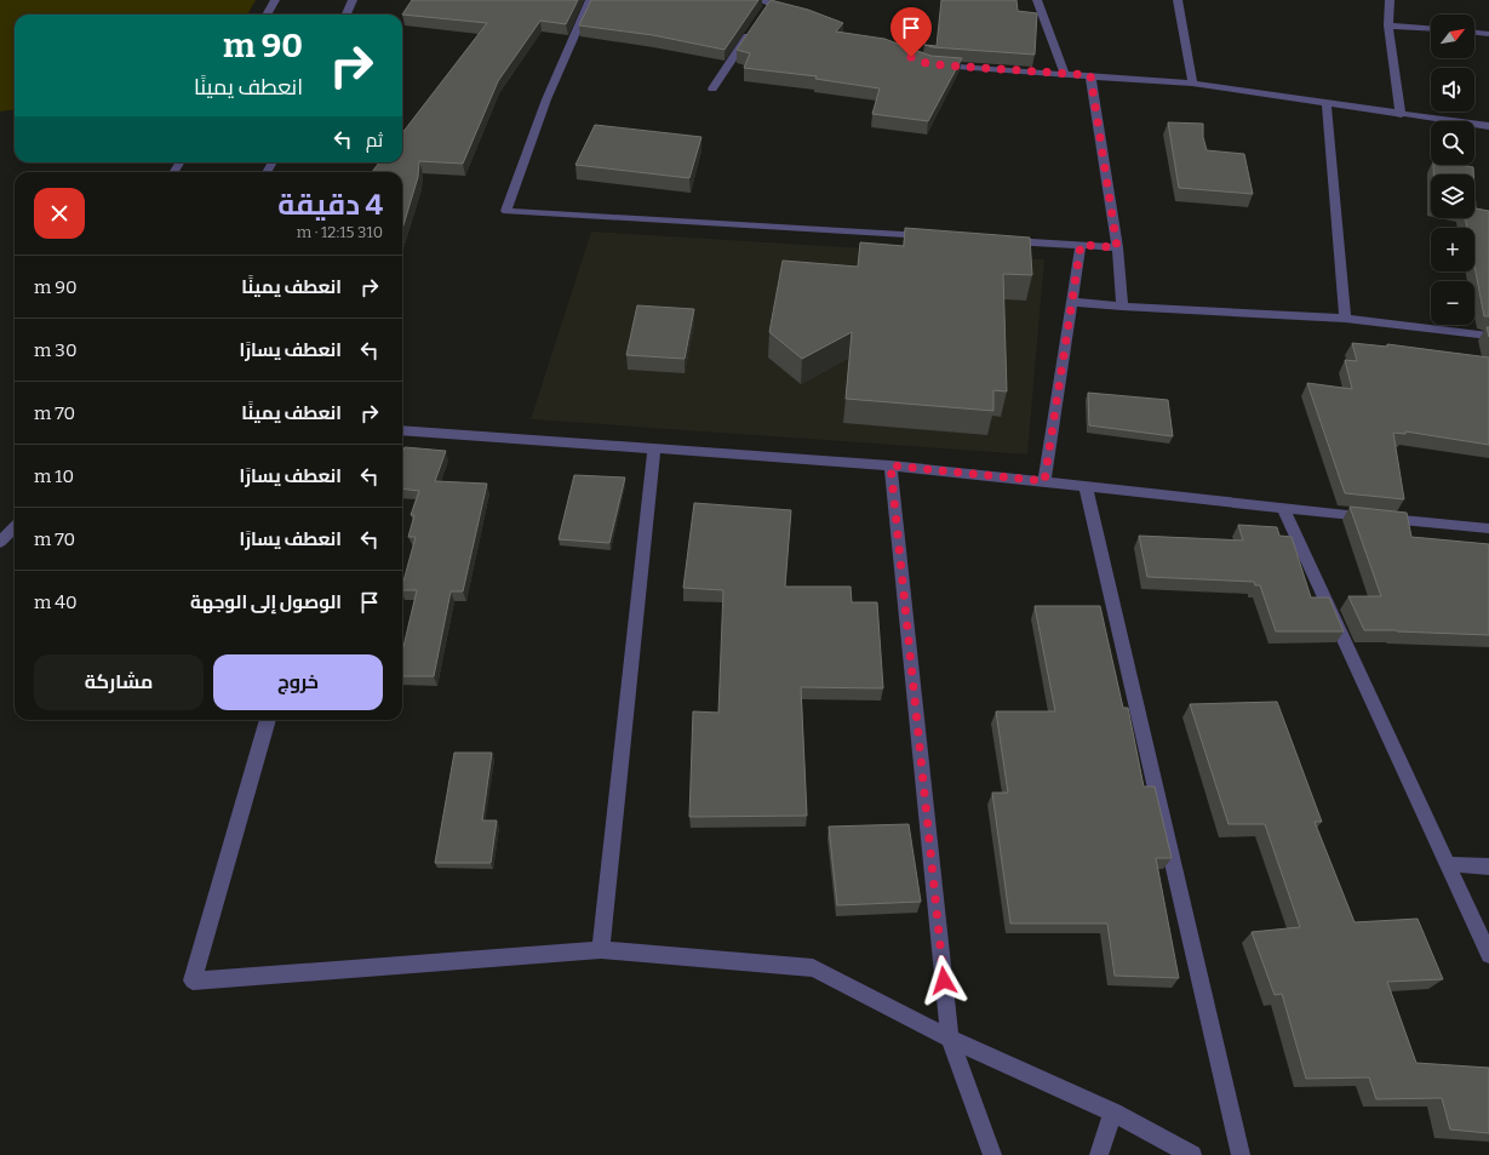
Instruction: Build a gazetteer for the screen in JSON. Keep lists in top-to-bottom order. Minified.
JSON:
{"north":"top right","page":{"map_buttons":["+","−"],"turn":["90 m","انعطف يمينًا"],"then":"ثم","heading":["4 دقيقة","310 m · 12:15"],"list":[{"name":"انعطف يمينًا","value":"90 m"},{"name":"انعطف يسارًا","value":"30 m"},{"name":"انعطف يمينًا","value":"70 m"},{"name":"انعطف يسارًا","value":"10 m"},{"name":"انعطف يسارًا","value":"70 m"},{"name":"الوصول إلى الوجهة","value":"40 m"}],"buttons":["خروج","مشاركة"]}}
